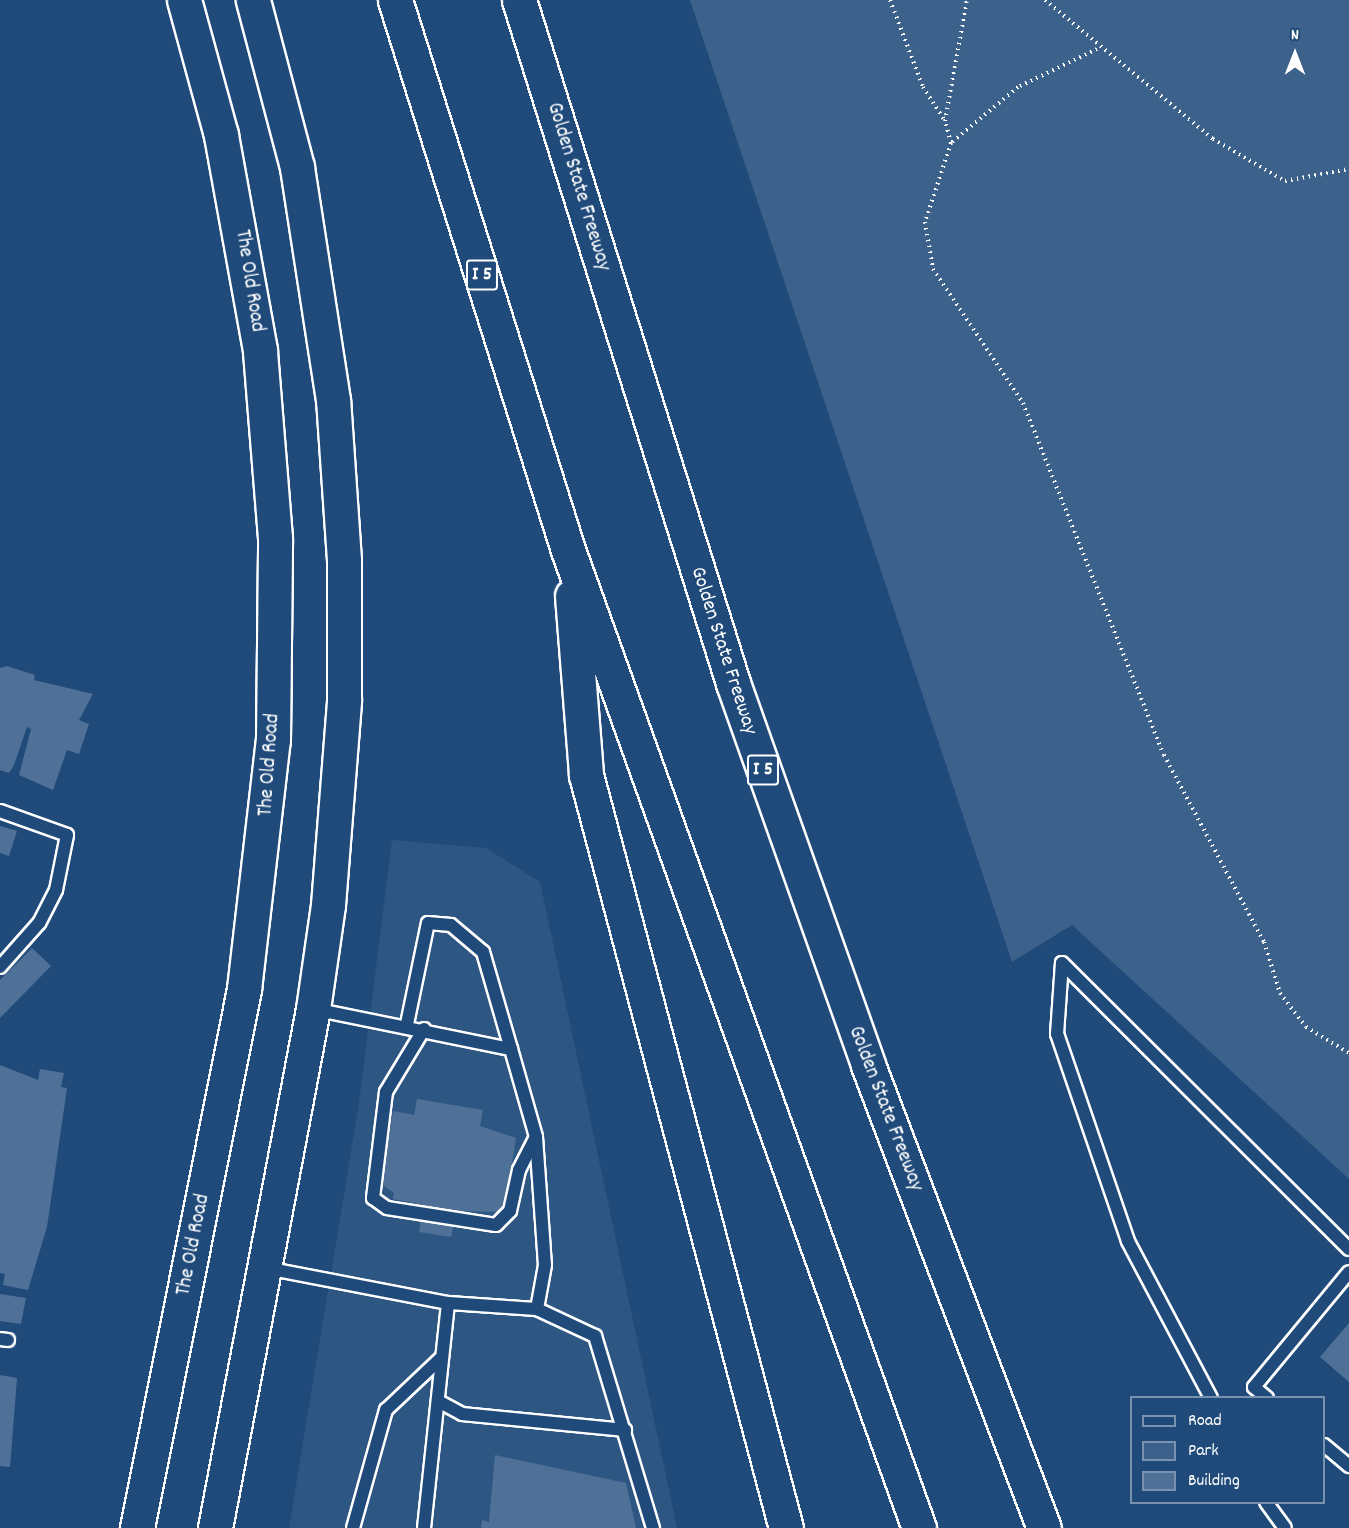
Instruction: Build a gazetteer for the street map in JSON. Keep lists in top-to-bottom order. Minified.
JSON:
{"streets":{"main road":["Golden State Freeway","I 5","The Old Road"]},"legend":["Road","Park","Building"],"north":"top"}
